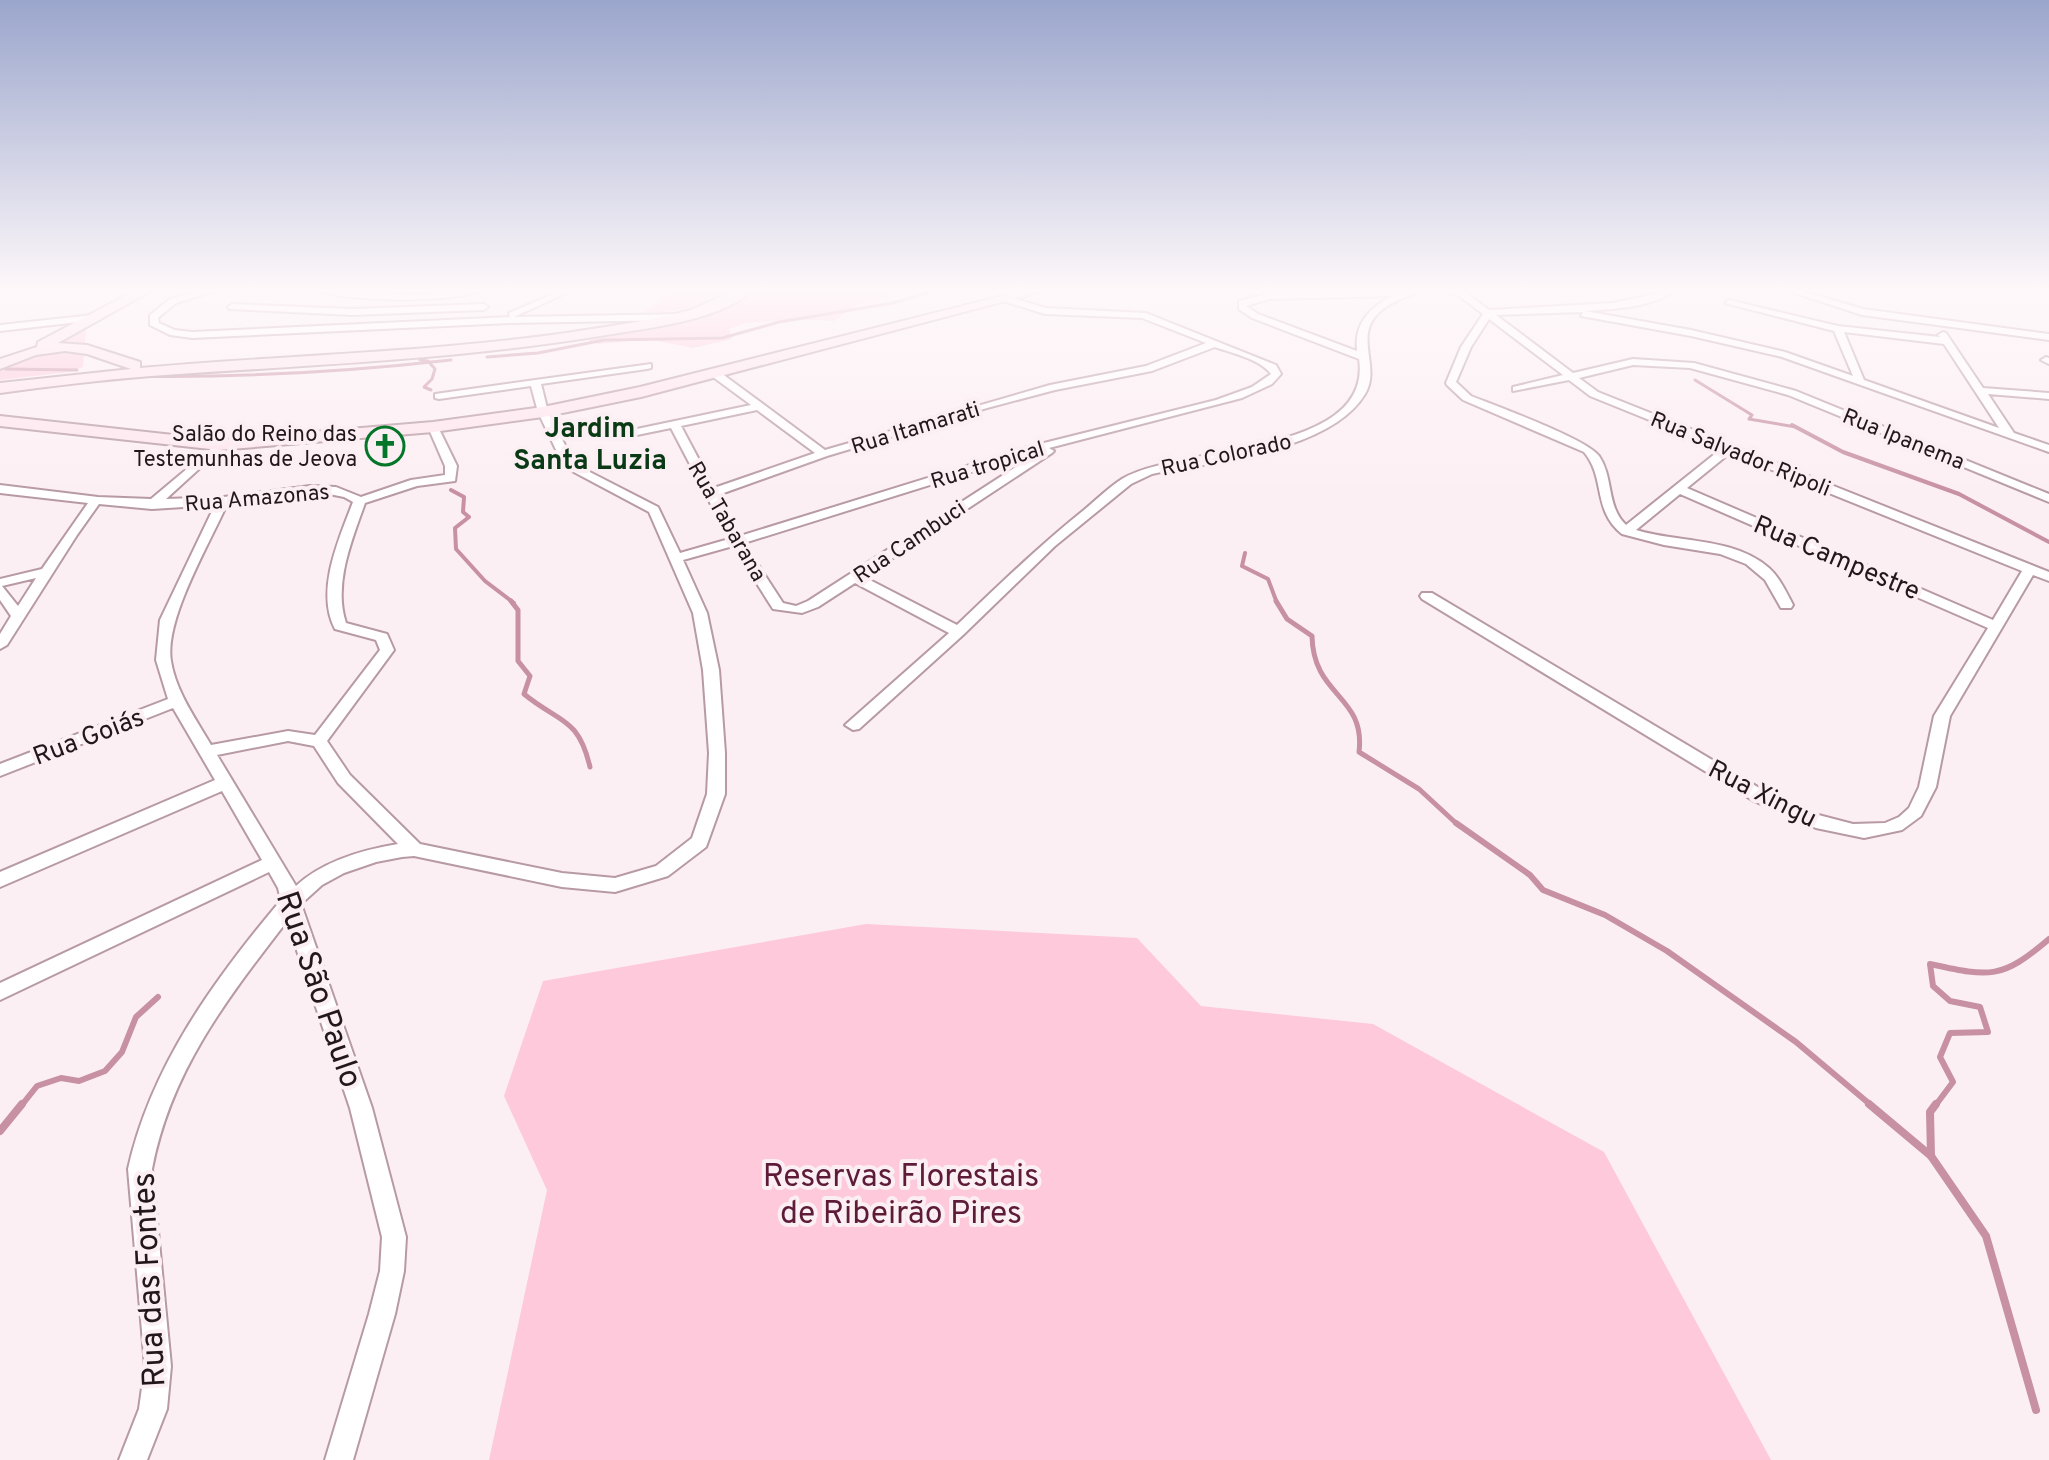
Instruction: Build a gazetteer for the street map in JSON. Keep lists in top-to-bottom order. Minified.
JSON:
{"streets":{"street":["Rua Itamarati","Rua Ipanema","Rua Salvador Ripoli","Rua Colorado","Rua tropical","Rua Amazonas","Rua Tabarana","Rua Cambuci","Rua Campestre","Rua Goiás","Rua Xingu","Rua São Paulo","Rua das Fontes"]},"crossings":[["Rua Itamarati","Rua Tabarana"],["Rua Ipanema","Rua Salvador Ripoli"],["Rua Salvador Ripoli","Rua Xingu"],["Rua tropical","Rua Tabarana"],["Rua tropical","Rua Cambuci"],["Rua Amazonas","Rua São Paulo"],["Rua Tabarana","Rua Cambuci"],["Rua Campestre","Rua Xingu"],["Rua Goiás","Rua São Paulo"],["Rua São Paulo","Rua das Fontes"]],"districts":["Jardim Santa Luzia"],"parks":["Reservas Florestais de Ribeirão Pires"],"places":{"church":["Salão do Reino das Testemunhas de Jeova"]}}
